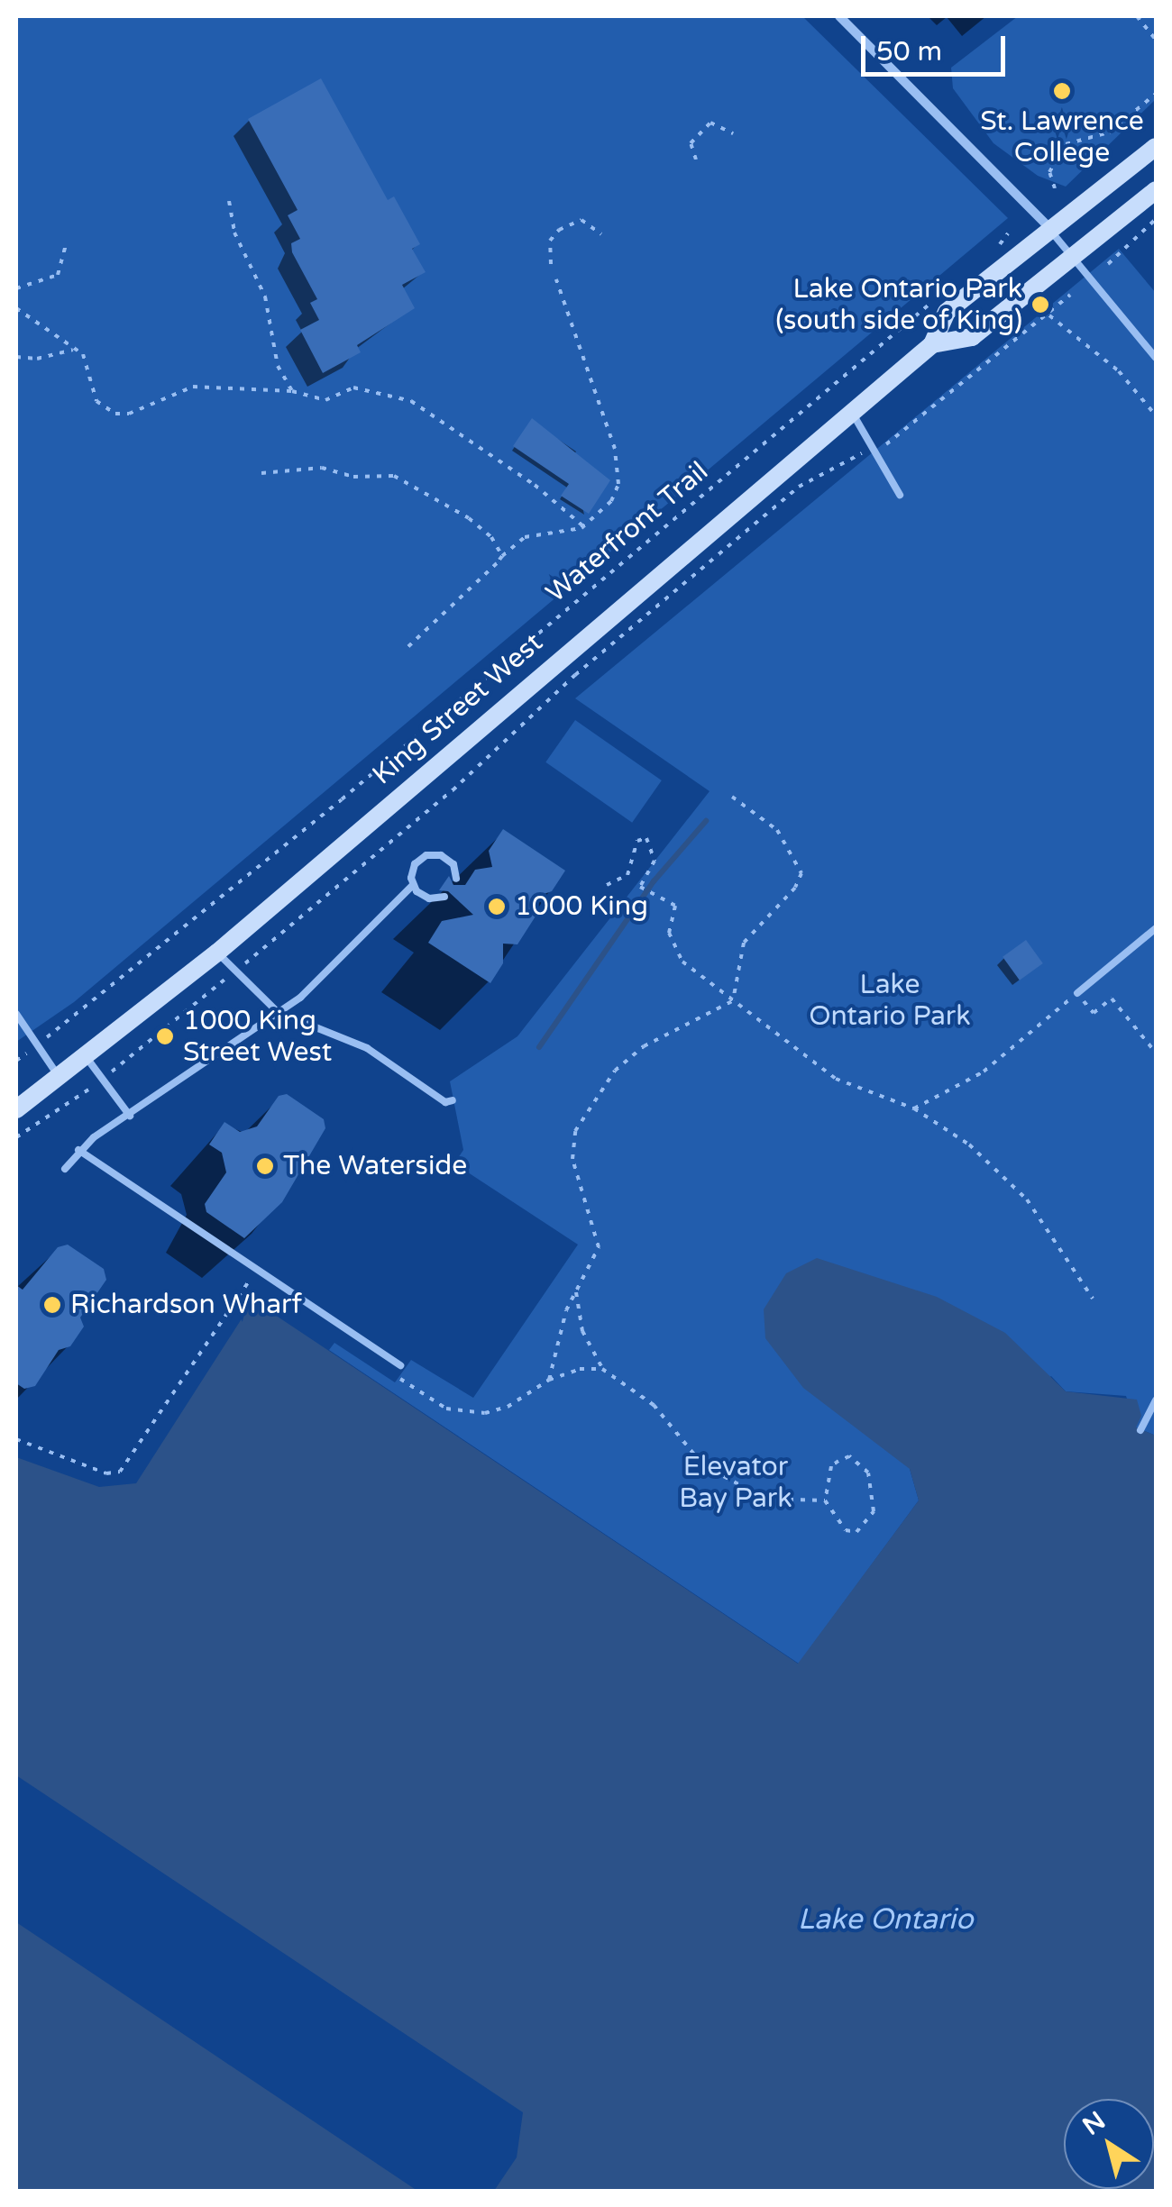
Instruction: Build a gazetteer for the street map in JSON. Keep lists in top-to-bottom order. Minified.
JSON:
{"streets":{"main road":["King Street West"],"path":["Waterfront Trail"]},"water":["Lake Ontario"],"parks":["Lake Ontario Park","Elevator Bay Park"],"places":["St. Lawrence College","Lake Ontario Park (south side of King)","1000 King","1000 King Street West","The Waterside","Richardson Wharf"],"scale_bar":"50 m","north":"top left"}
